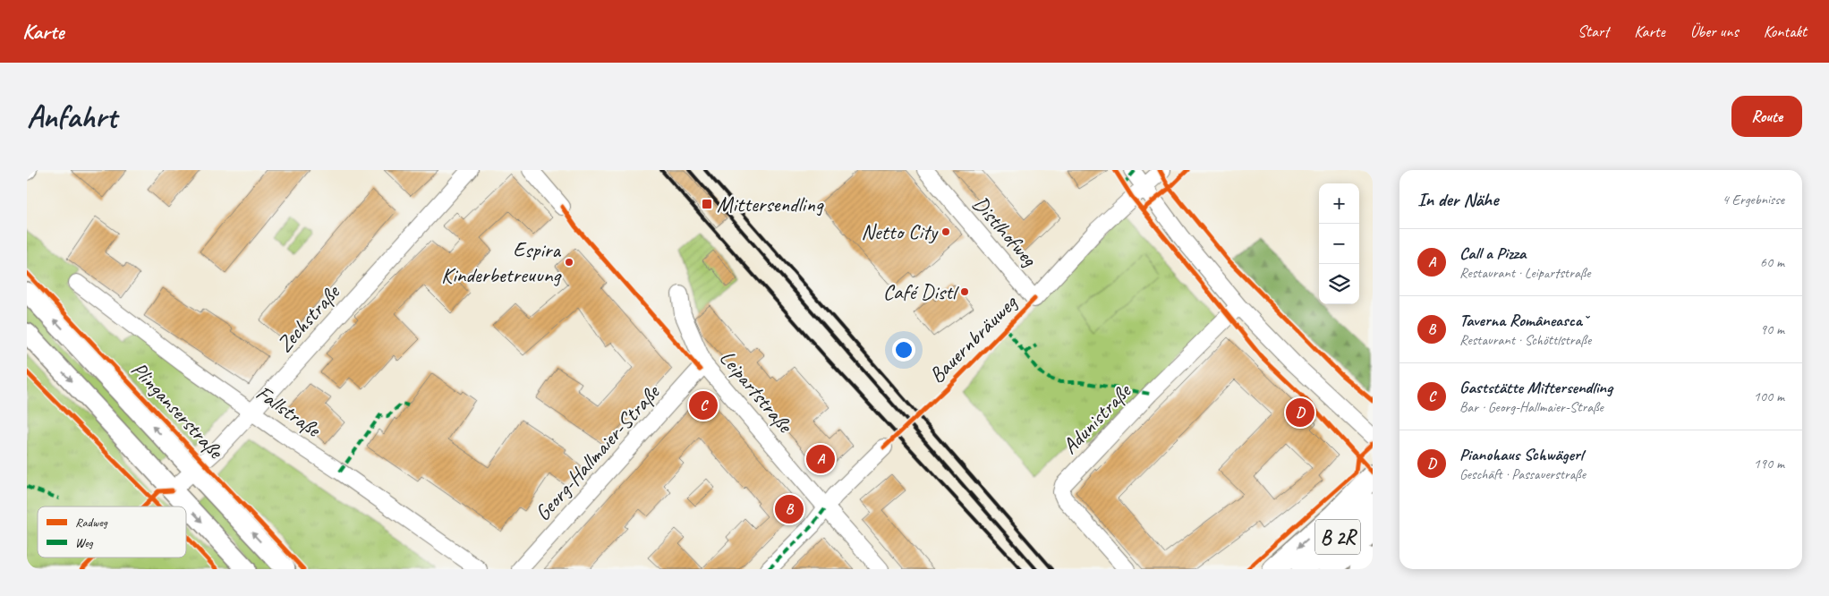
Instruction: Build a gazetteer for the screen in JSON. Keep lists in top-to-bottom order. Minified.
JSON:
{"streets":{"highway":["B 2R"],"main road":["Plinganserstraße"],"street":["Distlhofweg","Zechstraße","Bauernbräuweg","Leipartstraße","Fallstraße","Adunistraße","Georg-Hallmaier-Straße"]},"crossings":[["Distlhofweg","Bauernbräuweg"],["Zechstraße","Plinganserstraße"],["Zechstraße","Fallstraße"],["Leipartstraße","Georg-Hallmaier-Straße"]],"places":{"transit":["Mittersendling"],"other":["Netto City","Espira Kinderbetreuung","Café Distl"]},"legend":["Radweg","Weg"],"page":{"header":"Karte","nav":["Start","Karte","Über uns","Kontakt"],"buttons":"Route","title":"Anfahrt","heading":["In der Nähe","4 Ergebnisse"],"map_buttons":["+","−"],"list":[{"mark":"A","name":"Call a Pizza","note":"Restaurant · Leipartstraße","value":"60 m"},{"mark":"B","name":"Taverna Româneascǎ","note":"Restaurant · Schöttlstraße","value":"90 m"},{"mark":"C","name":"Gaststätte Mittersendling","note":"Bar · Georg-Hallmaier-Straße","value":"100 m"},{"mark":"D","name":"Pianohaus Schwägerl","note":"Geschäft · Passauerstraße","value":"190 m"}],"pins":["C","D","A","B"]}}
